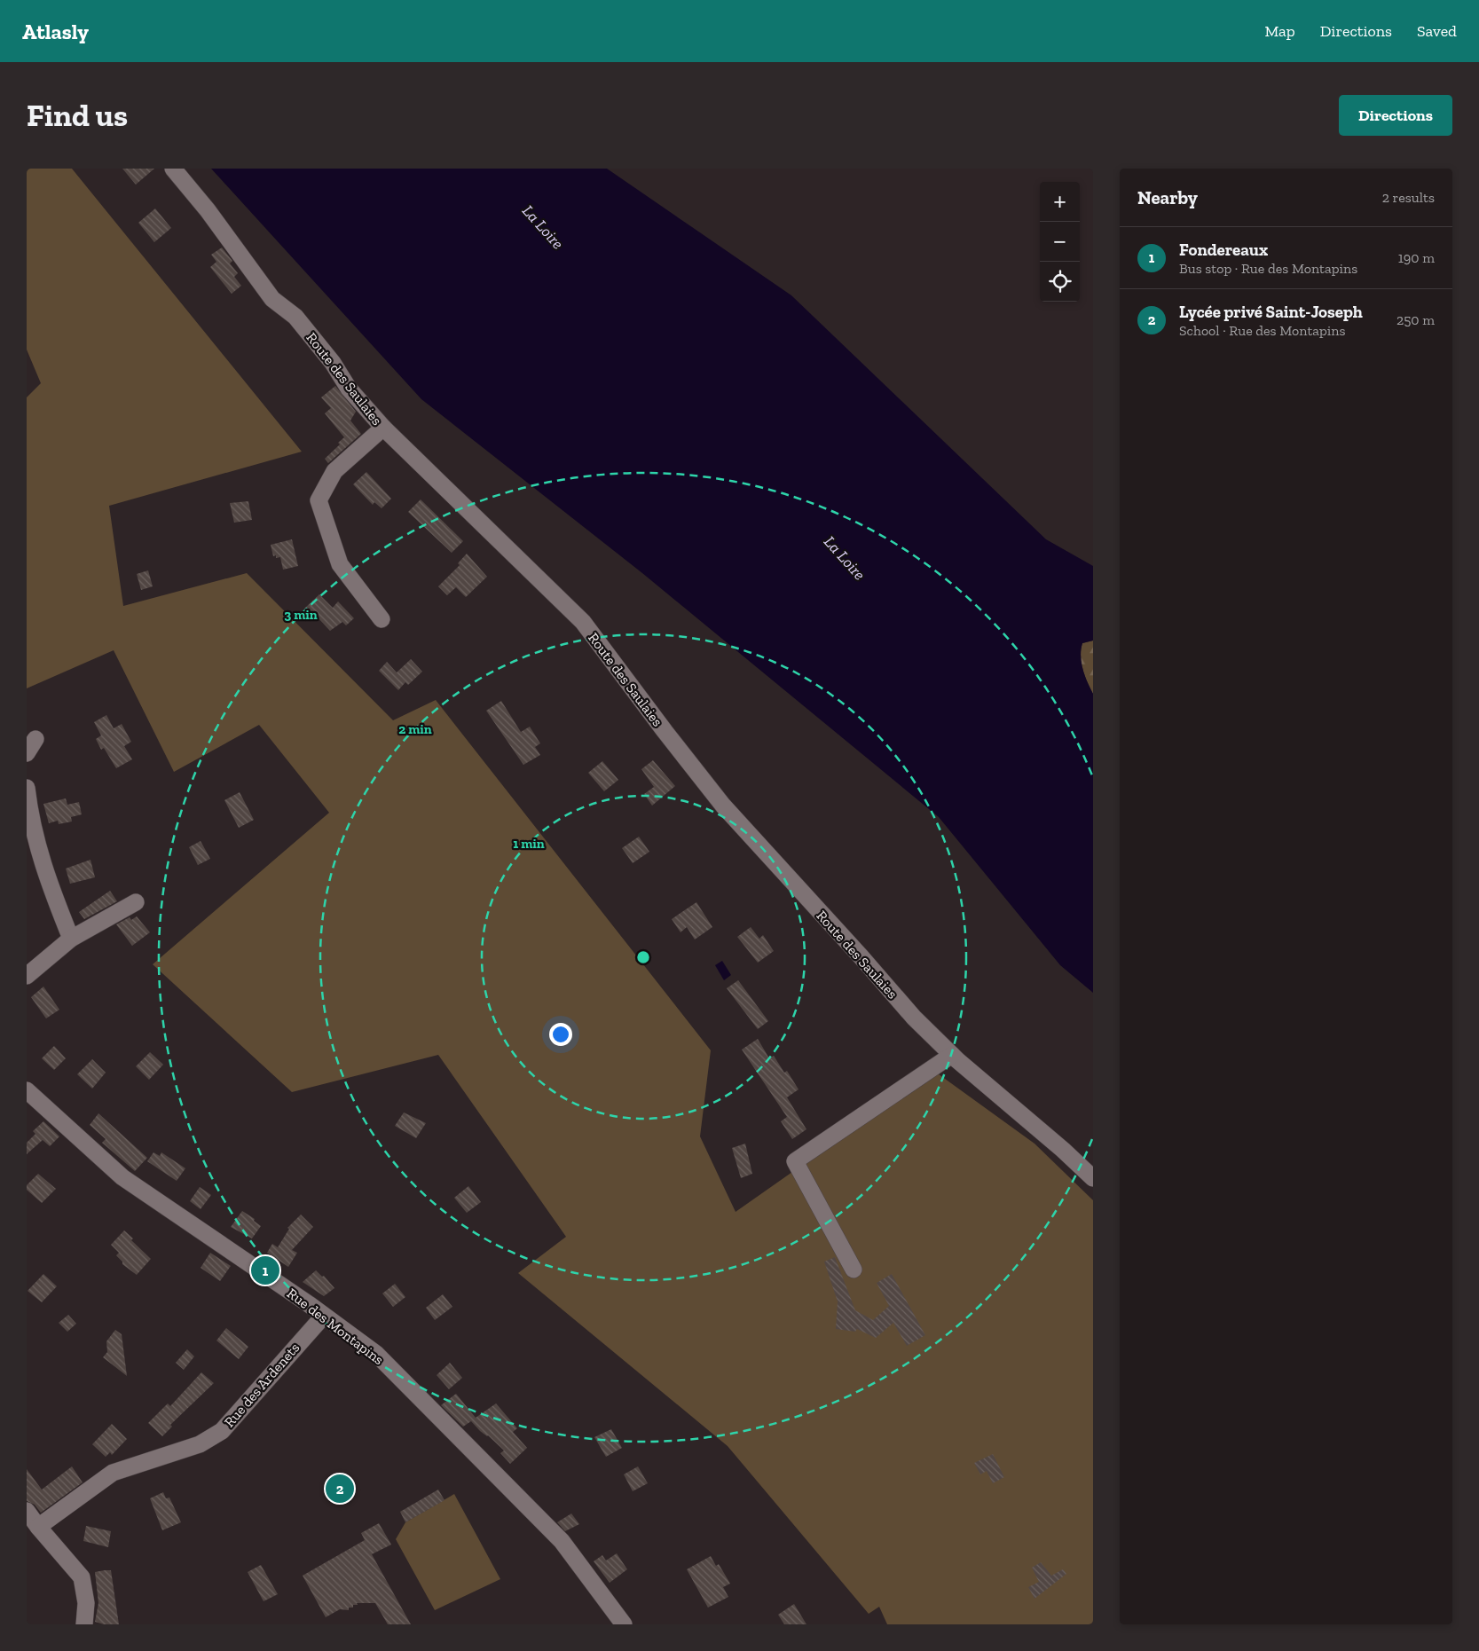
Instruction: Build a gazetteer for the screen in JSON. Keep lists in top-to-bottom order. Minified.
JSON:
{"streets":{"street":["Route des Saulaies","Rue des Montapins","Rue des Ardenets"]},"crossings":[["Rue des Montapins","Rue des Ardenets"]],"water":["La Loire"],"page":{"header":"Atlasly","nav":["Map","Directions","Saved"],"buttons":"Directions","title":"Find us","heading":["Nearby","2 results"],"map_buttons":["+","−"],"list":[{"mark":"1","name":"Fondereaux","note":"Bus stop · Rue des Montapins","value":"190 m"},{"mark":"2","name":"Lycée privé Saint-Joseph","note":"School · Rue des Montapins","value":"250 m"}],"pins":["1","2"]},"rings":["3 min","2 min","1 min"]}
